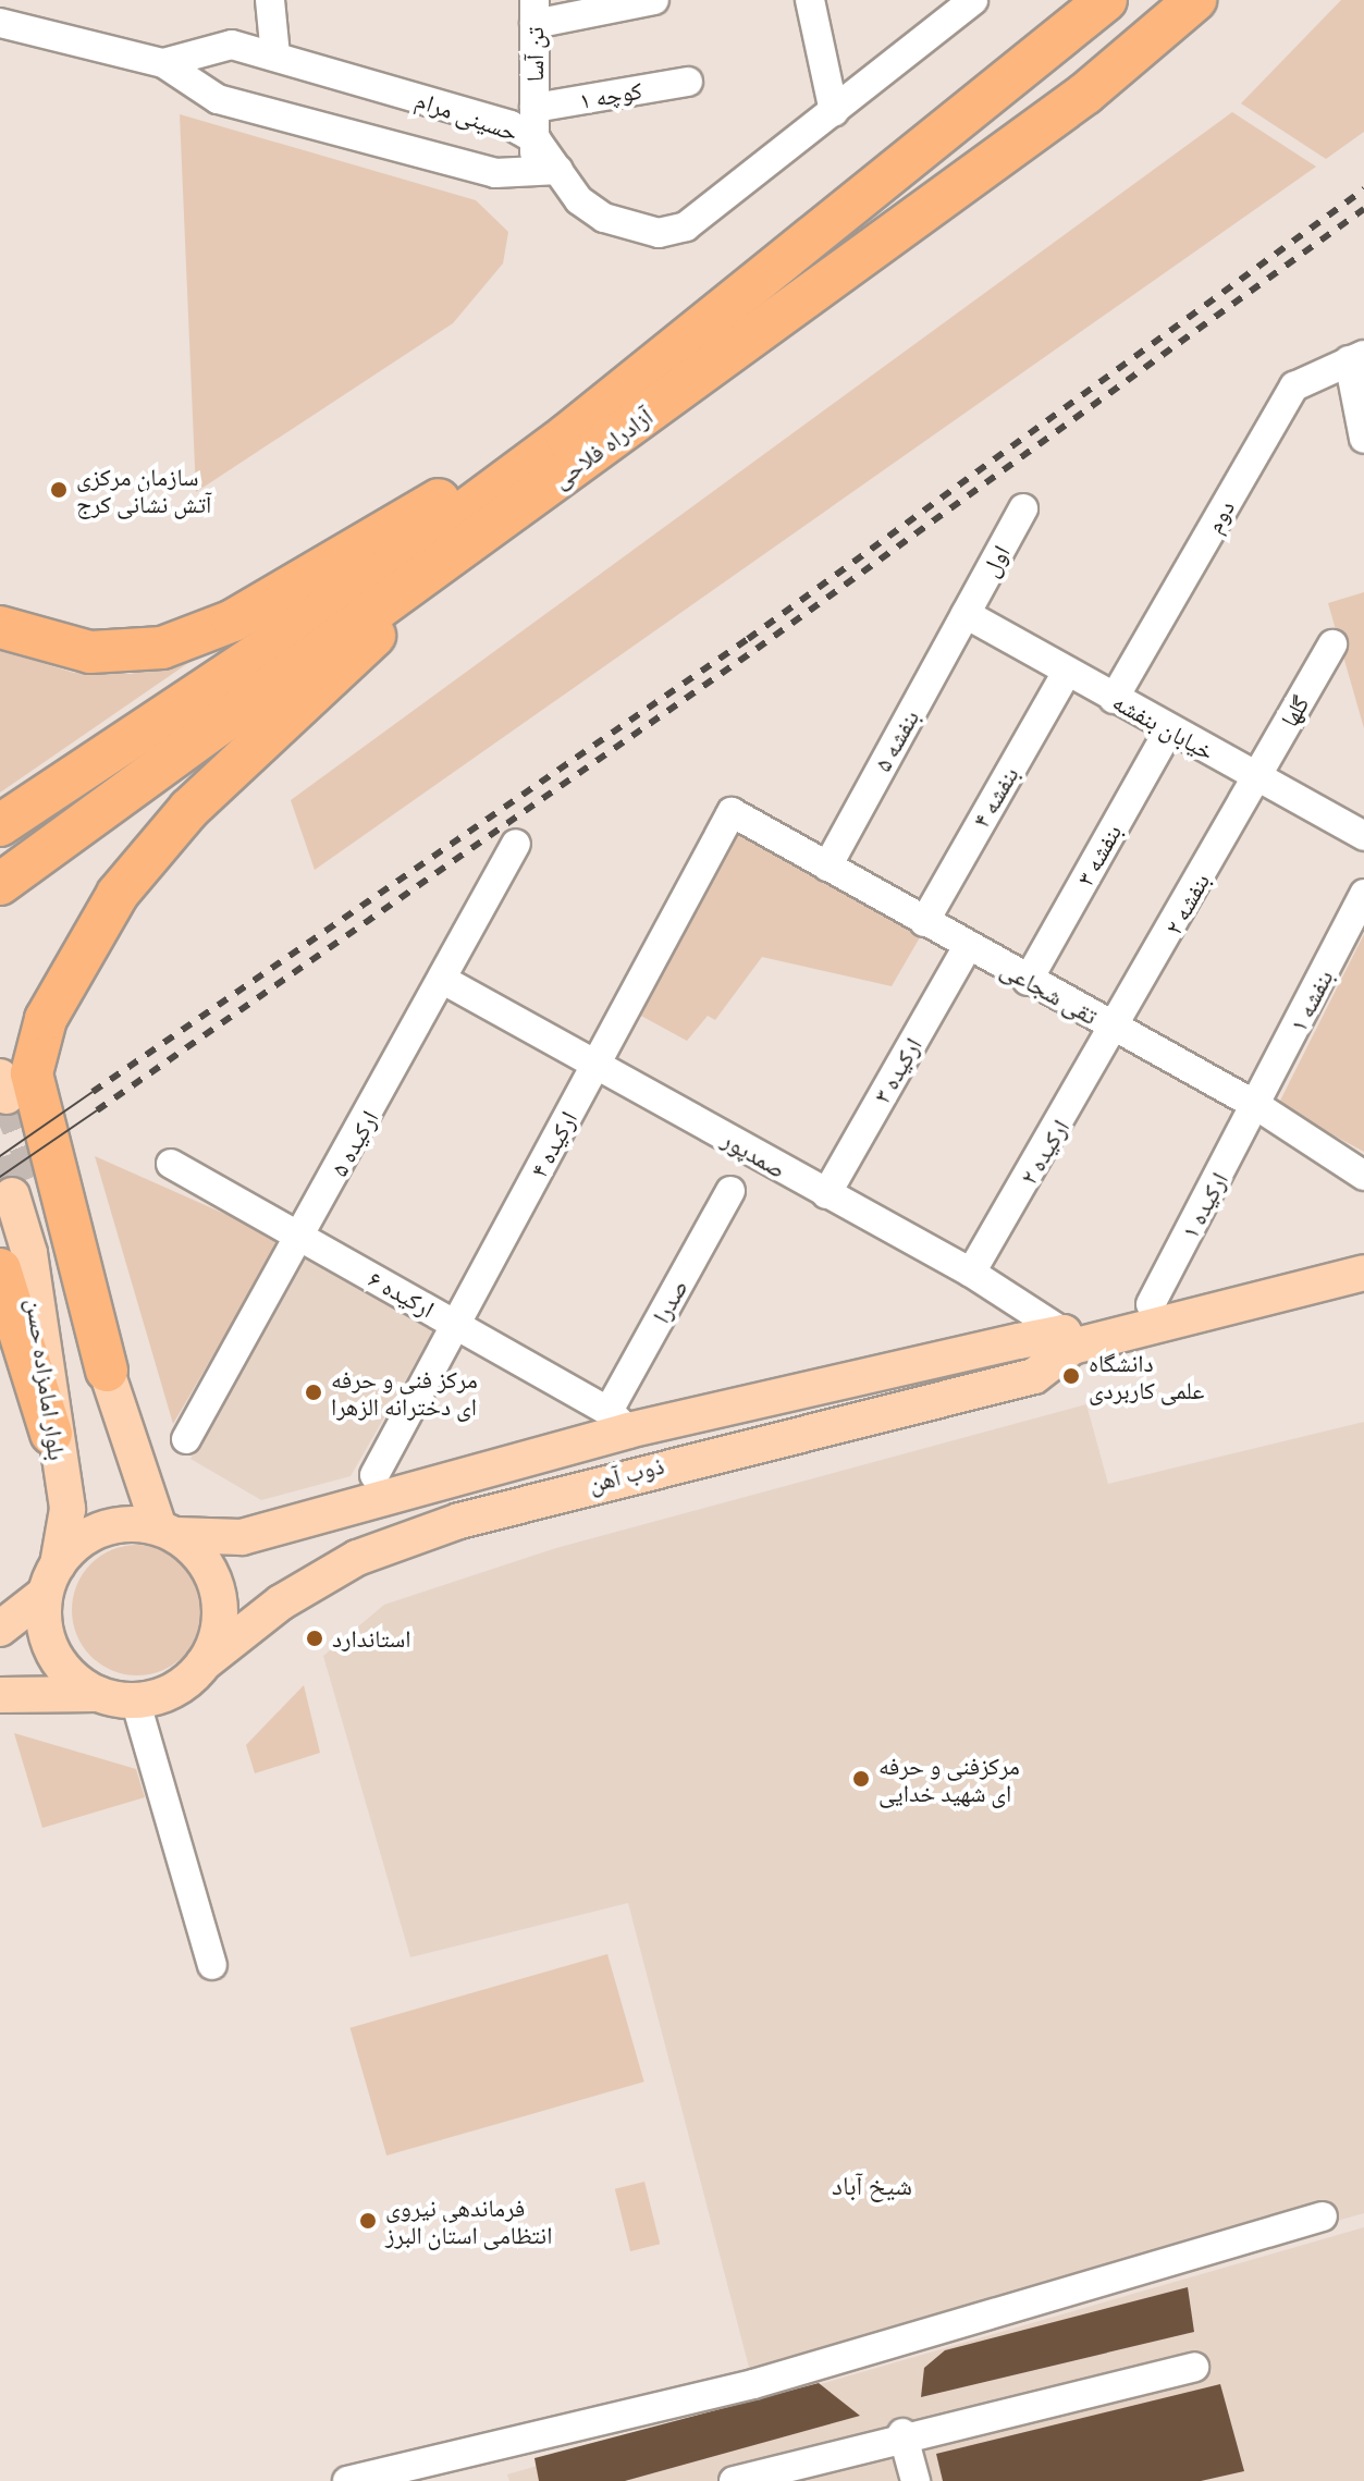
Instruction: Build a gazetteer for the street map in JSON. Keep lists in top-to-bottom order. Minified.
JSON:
{"streets":{"highway":["آزادراه فلاحی"],"main road":["بلوار امامزاده حسن","ذوب آهن"],"street":["تن آسا","کوچه ۱","حسینی مرام","دوم","اول","گلها","خیابان بنفشه","بنفشه ۵","بنفشه ۴","بنفشه ۳","بنفشه ۲","تقی شجاعی","بنفشه ۱","ارکیده ۳","ارکیده ۵","ارکیده ۴","ارکیده ۲","صمدپور","ارکیده ۱","ارکیده ۶","صدرا"]},"crossings":[["تن آسا","کوچه ۱"],["تن آسا","حسینی مرام"],["دوم","خیابان بنفشه"],["اول","خیابان بنفشه"],["اول","بنفشه ۵"],["گلها","خیابان بنفشه"],["گلها","بنفشه ۲"],["خیابان بنفشه","بنفشه ۵"],["خیابان بنفشه","بنفشه ۴"],["خیابان بنفشه","بنفشه ۳"],["خیابان بنفشه","بنفشه ۲"],["بنفشه ۵","تقی شجاعی"],["بنفشه ۴","تقی شجاعی"],["بنفشه ۳","تقی شجاعی"],["بنفشه ۲","تقی شجاعی"],["بنفشه ۲","ارکیده ۲"],["تقی شجاعی","بنفشه ۱"],["تقی شجاعی","ارکیده ۳"],["تقی شجاعی","ارکیده ۴"],["تقی شجاعی","ارکیده ۲"],["تقی شجاعی","ارکیده ۱"],["بنفشه ۱","ارکیده ۱"],["ارکیده ۳","صمدپور"],["ارکیده ۵","صمدپور"],["ارکیده ۵","ارکیده ۶"],["ارکیده ۴","صمدپور"],["ارکیده ۴","ارکیده ۶"],["ارکیده ۲","صمدپور"],["صمدپور","ذوب آهن"],["ارکیده ۶","صدرا"],["ارکیده ۶","ذوب آهن"],["صدرا","ذوب آهن"],["بلوار امامزاده حسن","ذوب آهن"]],"districts":["شیخ آباد"],"places":["سازمان مرکزی آتش نشانی کرج","دانشگاه علمی کاربردی","مرکز فنی و حرفه ای دخترانه الزهرا","استاندارد","مرکزفنی و حرفه ای شهید خدایی","فرماندهی نیروی انتظامی استان البرز"]}
